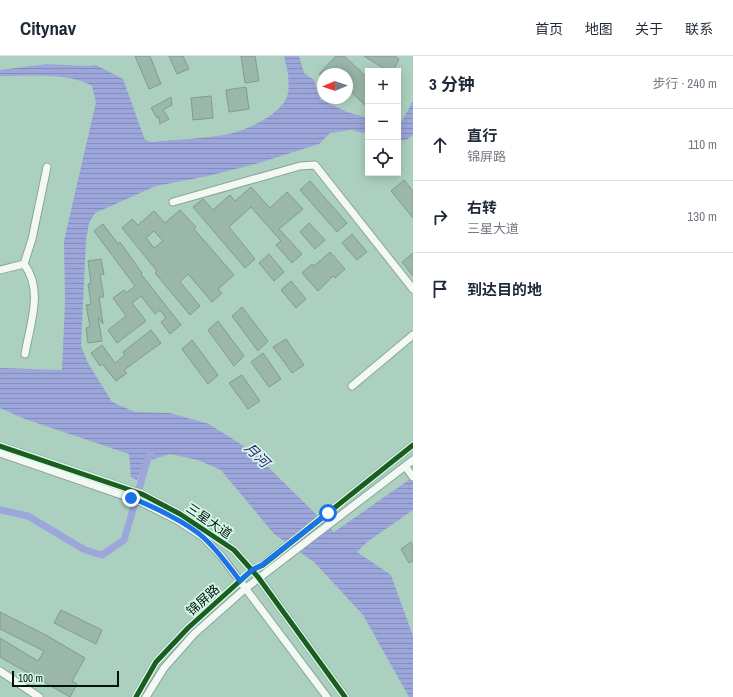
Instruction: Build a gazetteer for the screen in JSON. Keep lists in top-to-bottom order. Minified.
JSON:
{"streets":{"street":["三星大道","锦屏路"]},"crossings":[["三星大道","锦屏路"]],"water":["月河"],"scale_bar":"100 m","north":"left","page":{"header":"Citynav","nav":["首页","地图","关于","联系"],"heading":["3 分钟","步行 · 240 m"],"map_buttons":["+","−"],"list":[["直行","锦屏路","110 m"],["右转","三星大道","130 m"],"到达目的地"],"scale":"100 m"}}
